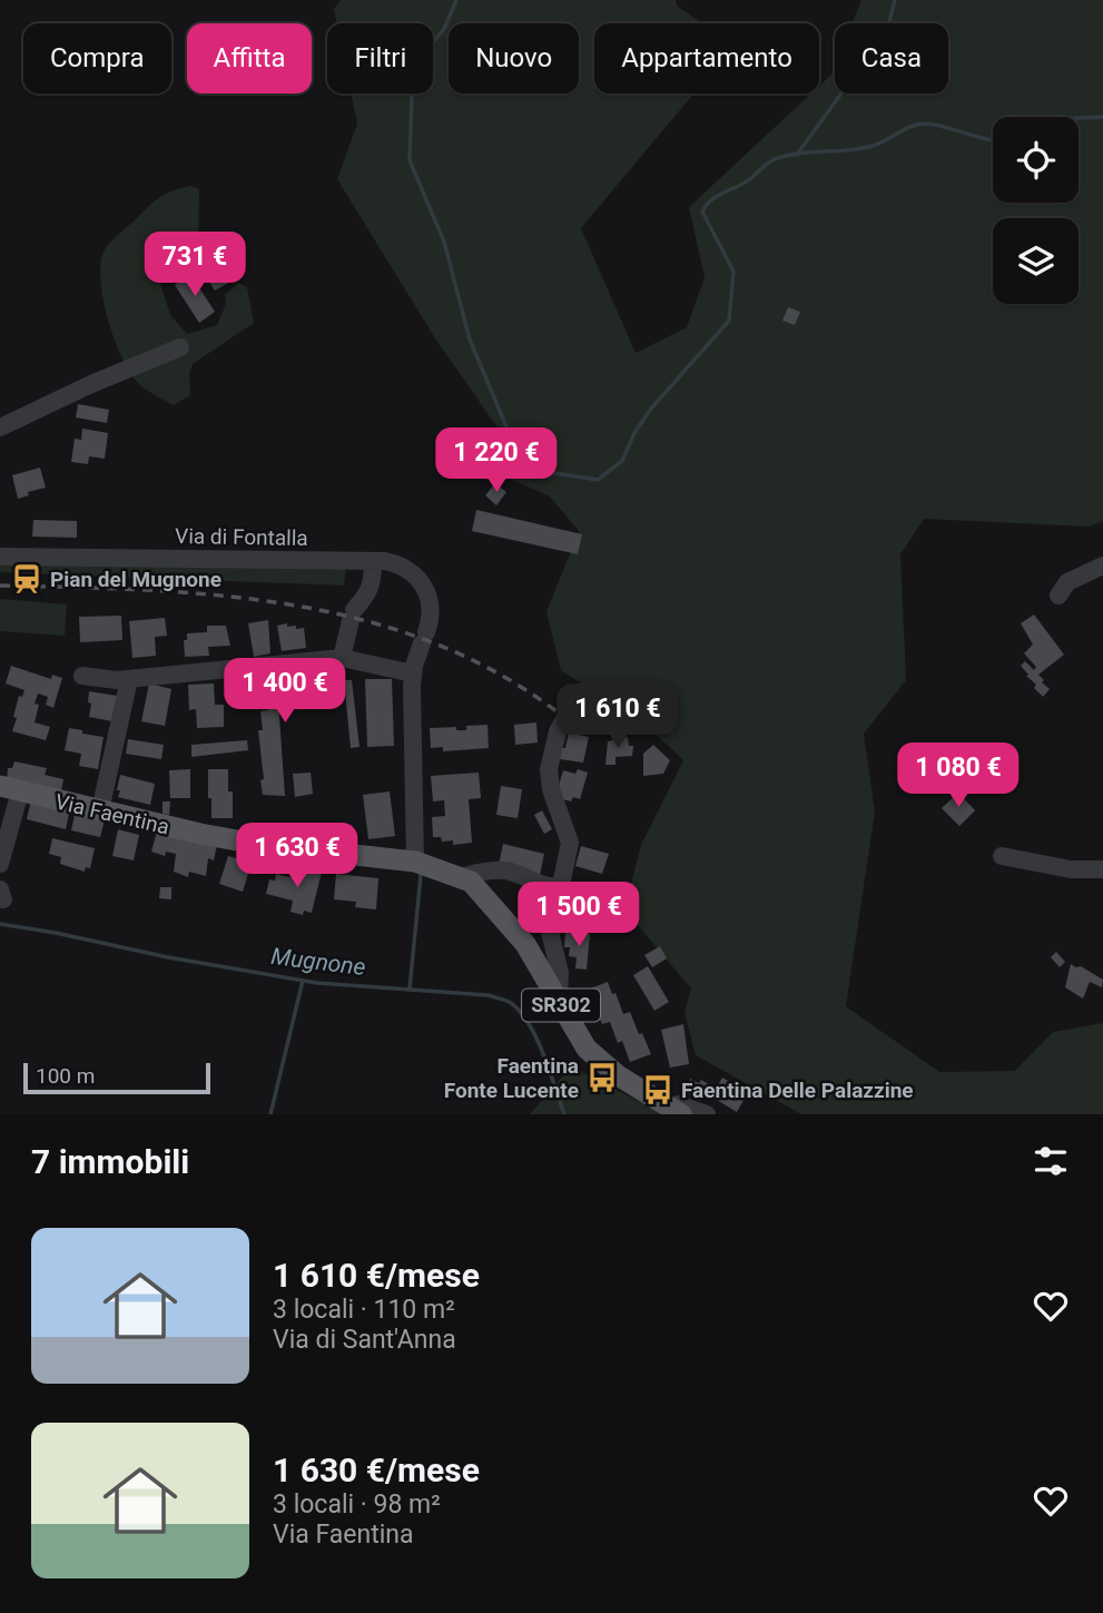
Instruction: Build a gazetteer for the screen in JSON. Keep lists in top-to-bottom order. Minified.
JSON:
{"streets":{"main road":["Via Faentina","SR302"],"street":["Via di Fontalla"]},"crossings":[["Via di Fontalla","Via Faentina"]],"water":["Mugnone"],"places":{"station":["Pian del Mugnone"],"bus stop":["Faentina Fonte Lucente","Faentina Delle Palazzine"]},"scale_bar":"100 m","page":{"chip":["Compra","Affitta","Filtri","Nuovo","Appartamento","Casa"],"price":["731 €","1 220 €","1 400 €","1 610 €","1 080 €","1 630 €","1 500 €"],"scale":"100 m","heading":"7 immobili","list":[{"name":"1 610 €/mese","note":"3 locali · 110 m² · Via di Sant'Anna"},{"name":"1 630 €/mese","note":"3 locali · 98 m² · Via Faentina"}]}}
